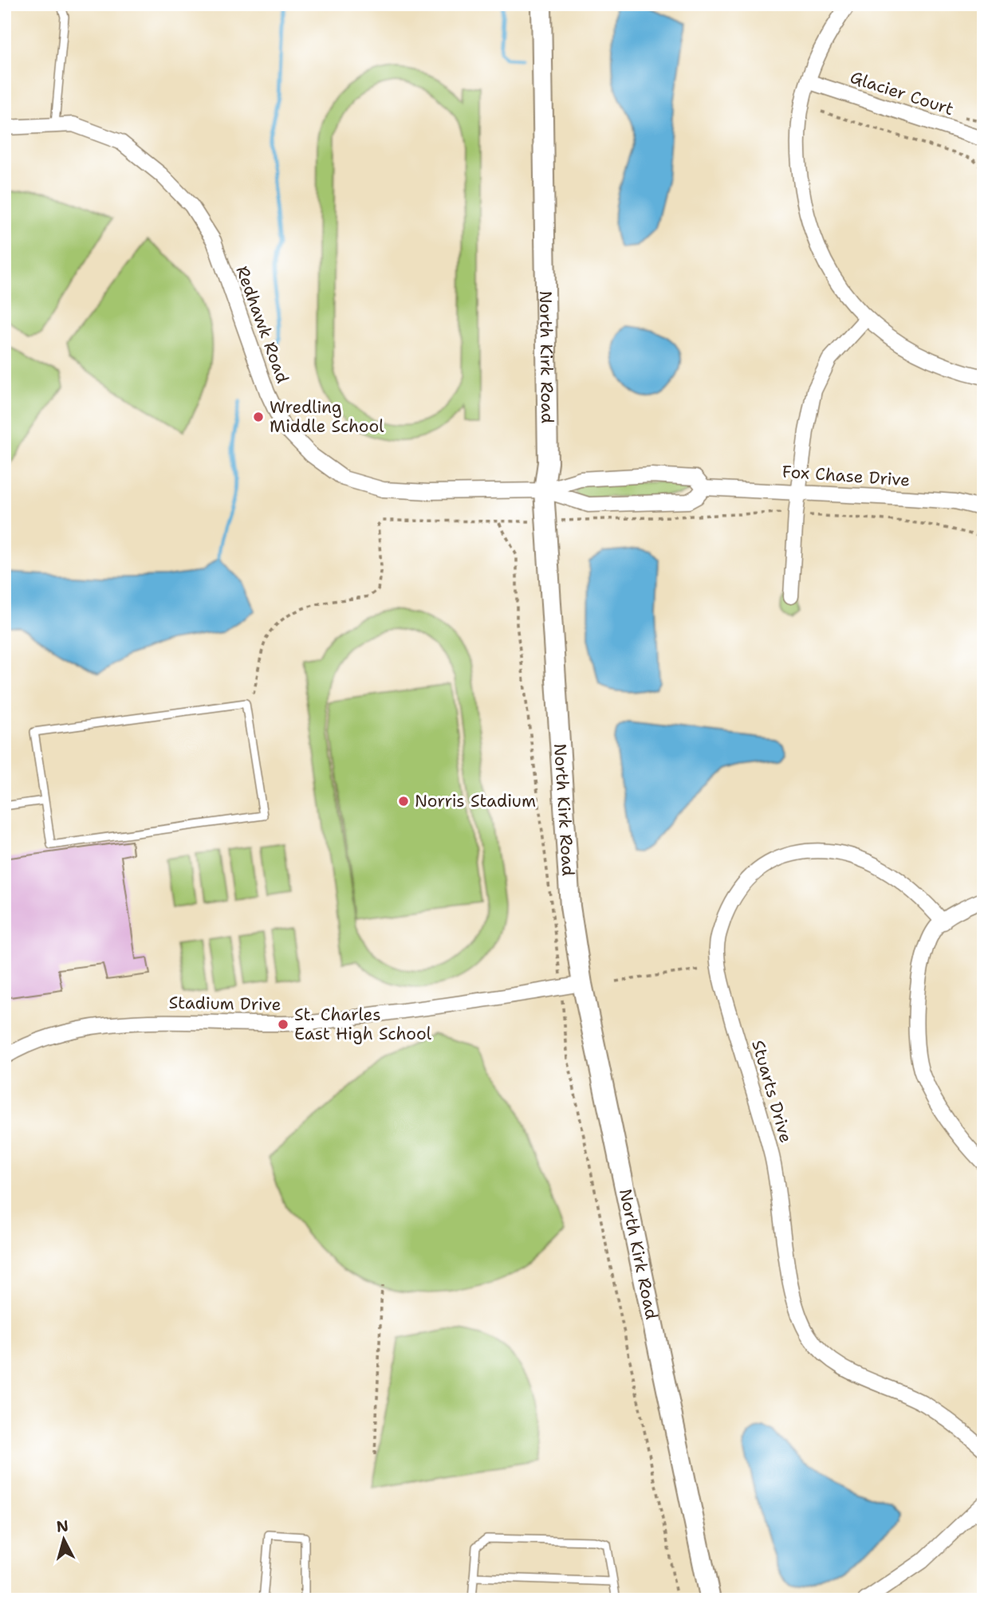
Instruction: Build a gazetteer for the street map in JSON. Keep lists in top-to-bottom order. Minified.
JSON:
{"streets":{"main road":["North Kirk Road"],"street":["Glacier Court","Redhawk Road","Fox Chase Drive","Stadium Drive","Stuarts Drive"]},"crossings":[["Redhawk Road","North Kirk Road"],["Redhawk Road","Fox Chase Drive"],["North Kirk Road","Fox Chase Drive"],["North Kirk Road","Stadium Drive"]],"places":["Wredling Middle School","Norris Stadium","St. Charles East High School"],"north":"top"}
